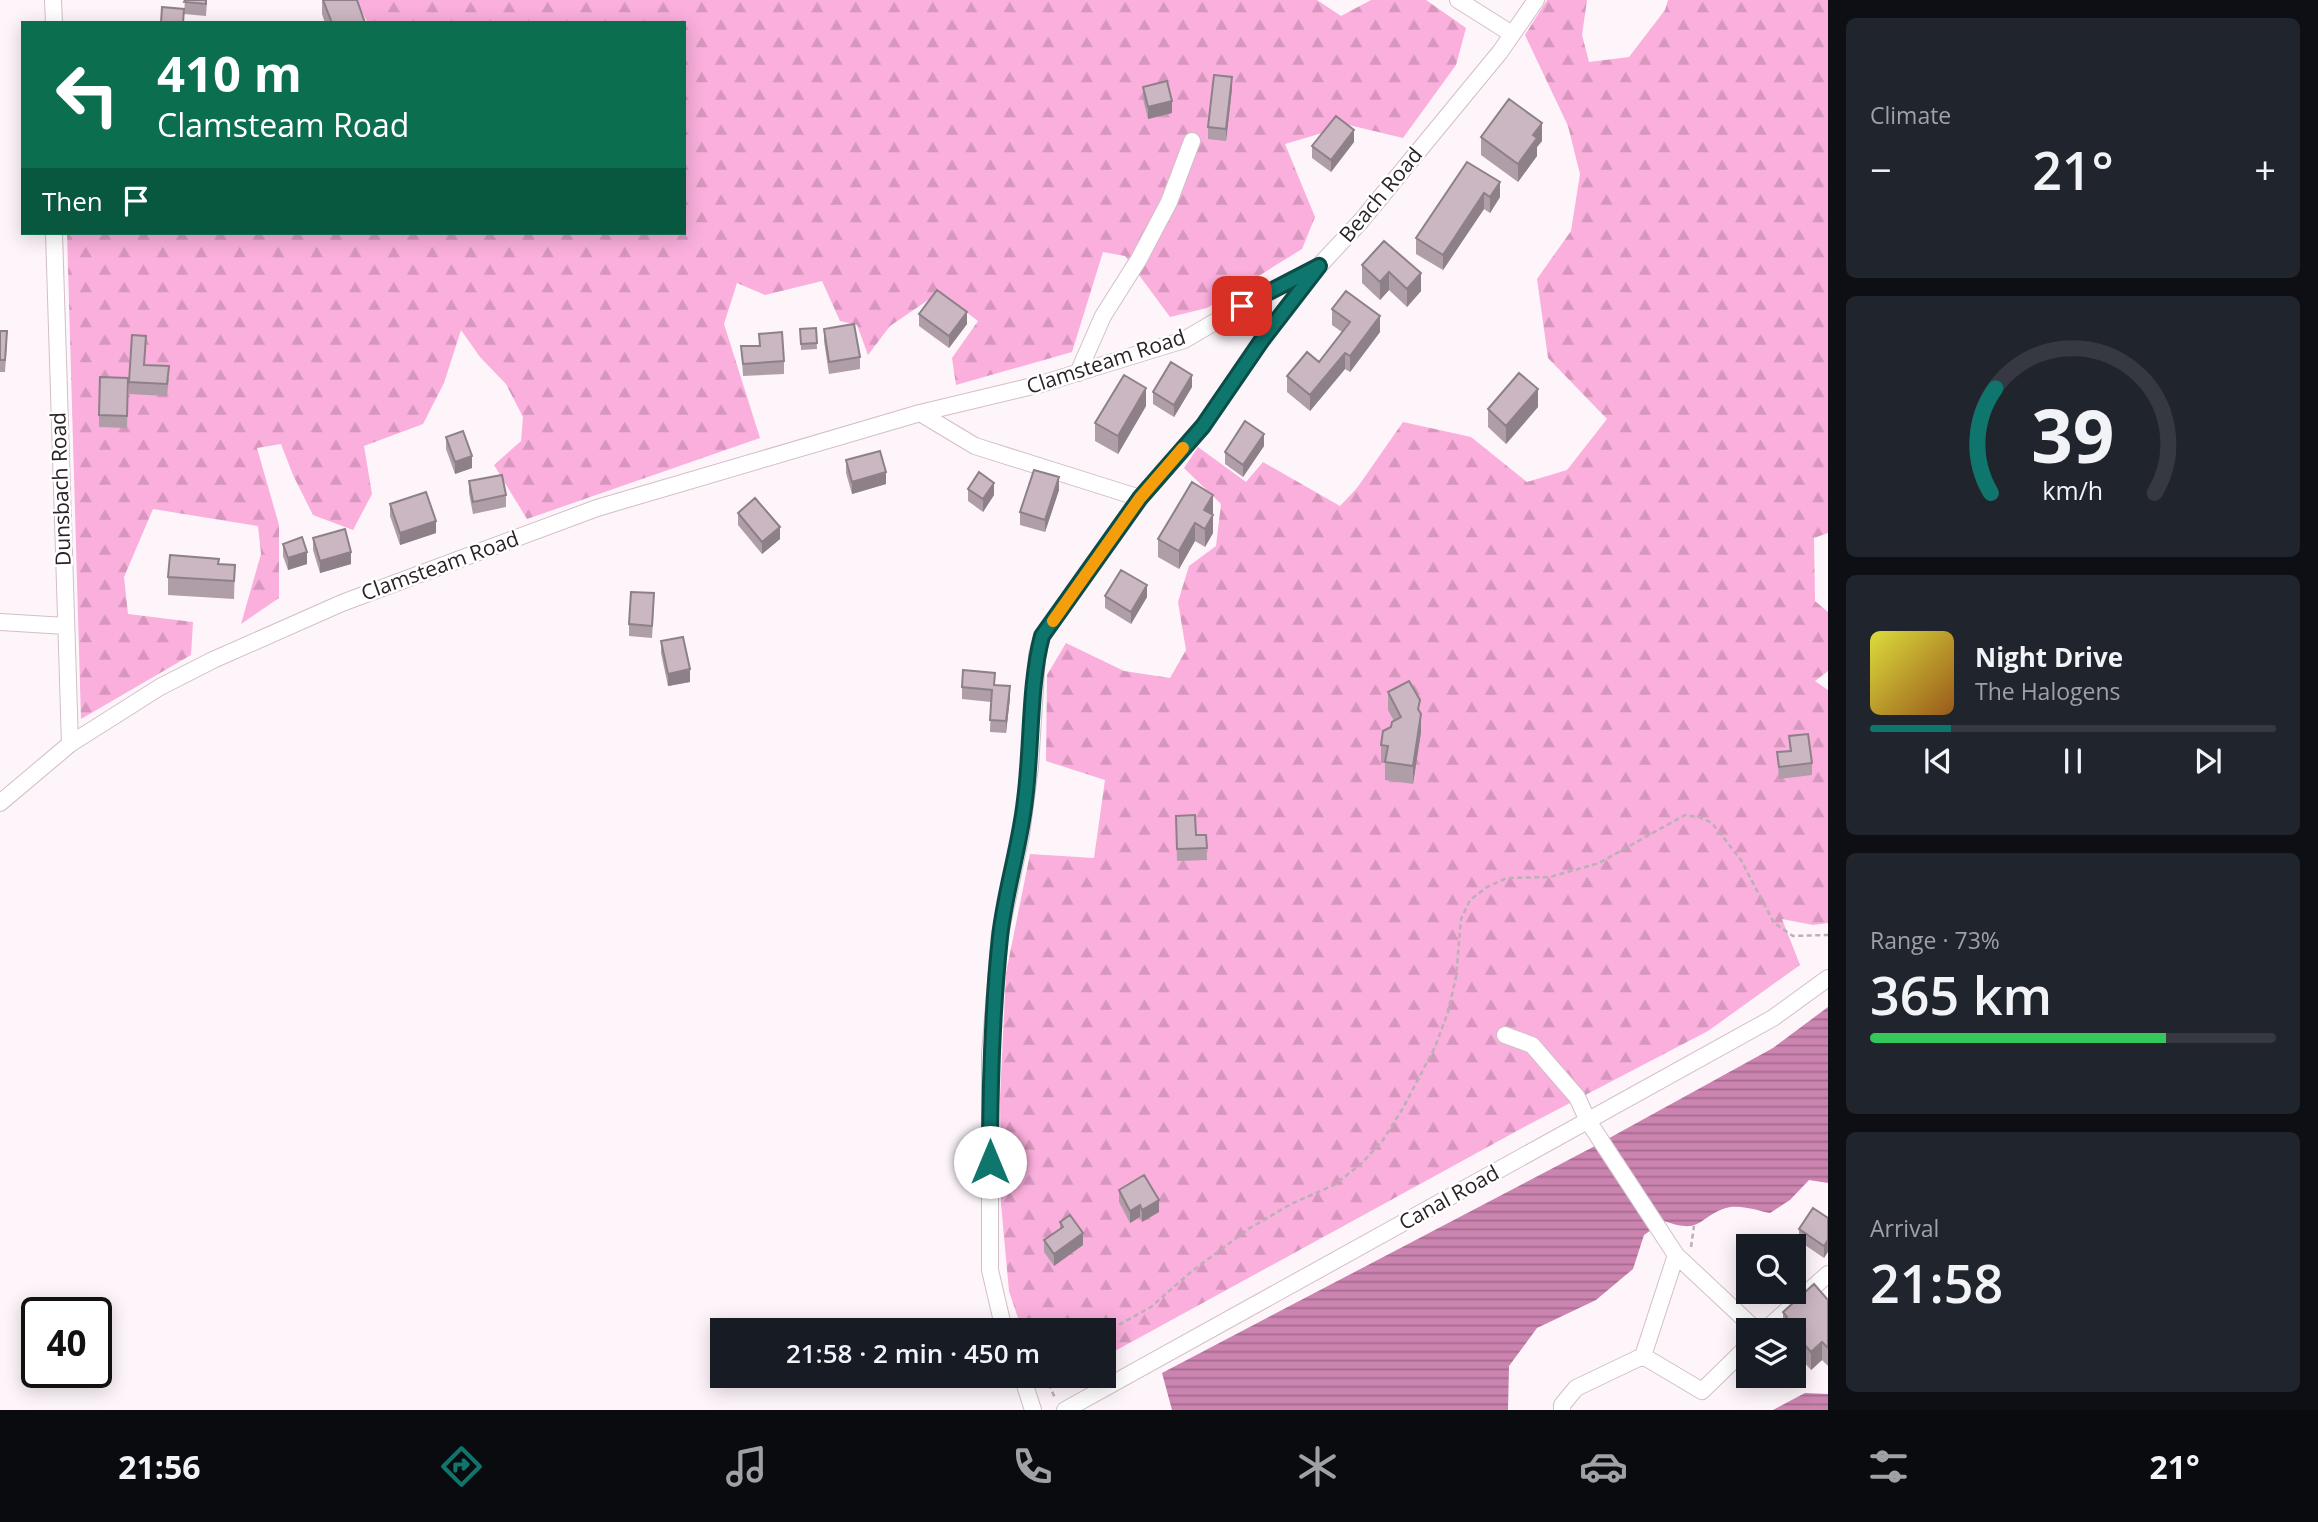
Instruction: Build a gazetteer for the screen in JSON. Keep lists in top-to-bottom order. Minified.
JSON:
{"streets":{"street":["Beach Road","Clamsteam Road","Dunsbach Road","Canal Road"]},"crossings":[["Beach Road","Clamsteam Road"],["Clamsteam Road","Dunsbach Road"]],"page":{"tile":["Climate",["Range · 73%","365 km"],["Arrival","21:58"]],"turn":["410 m","Clamsteam Road"],"heat":["−","21°","+"],"then":"Then","song":["Night Drive","The Halogens"],"limit":"40","trip":"21:58 · 2 min · 450 m","tabs":["21:56","21°"],"gauge":["39","km/h"]}}
